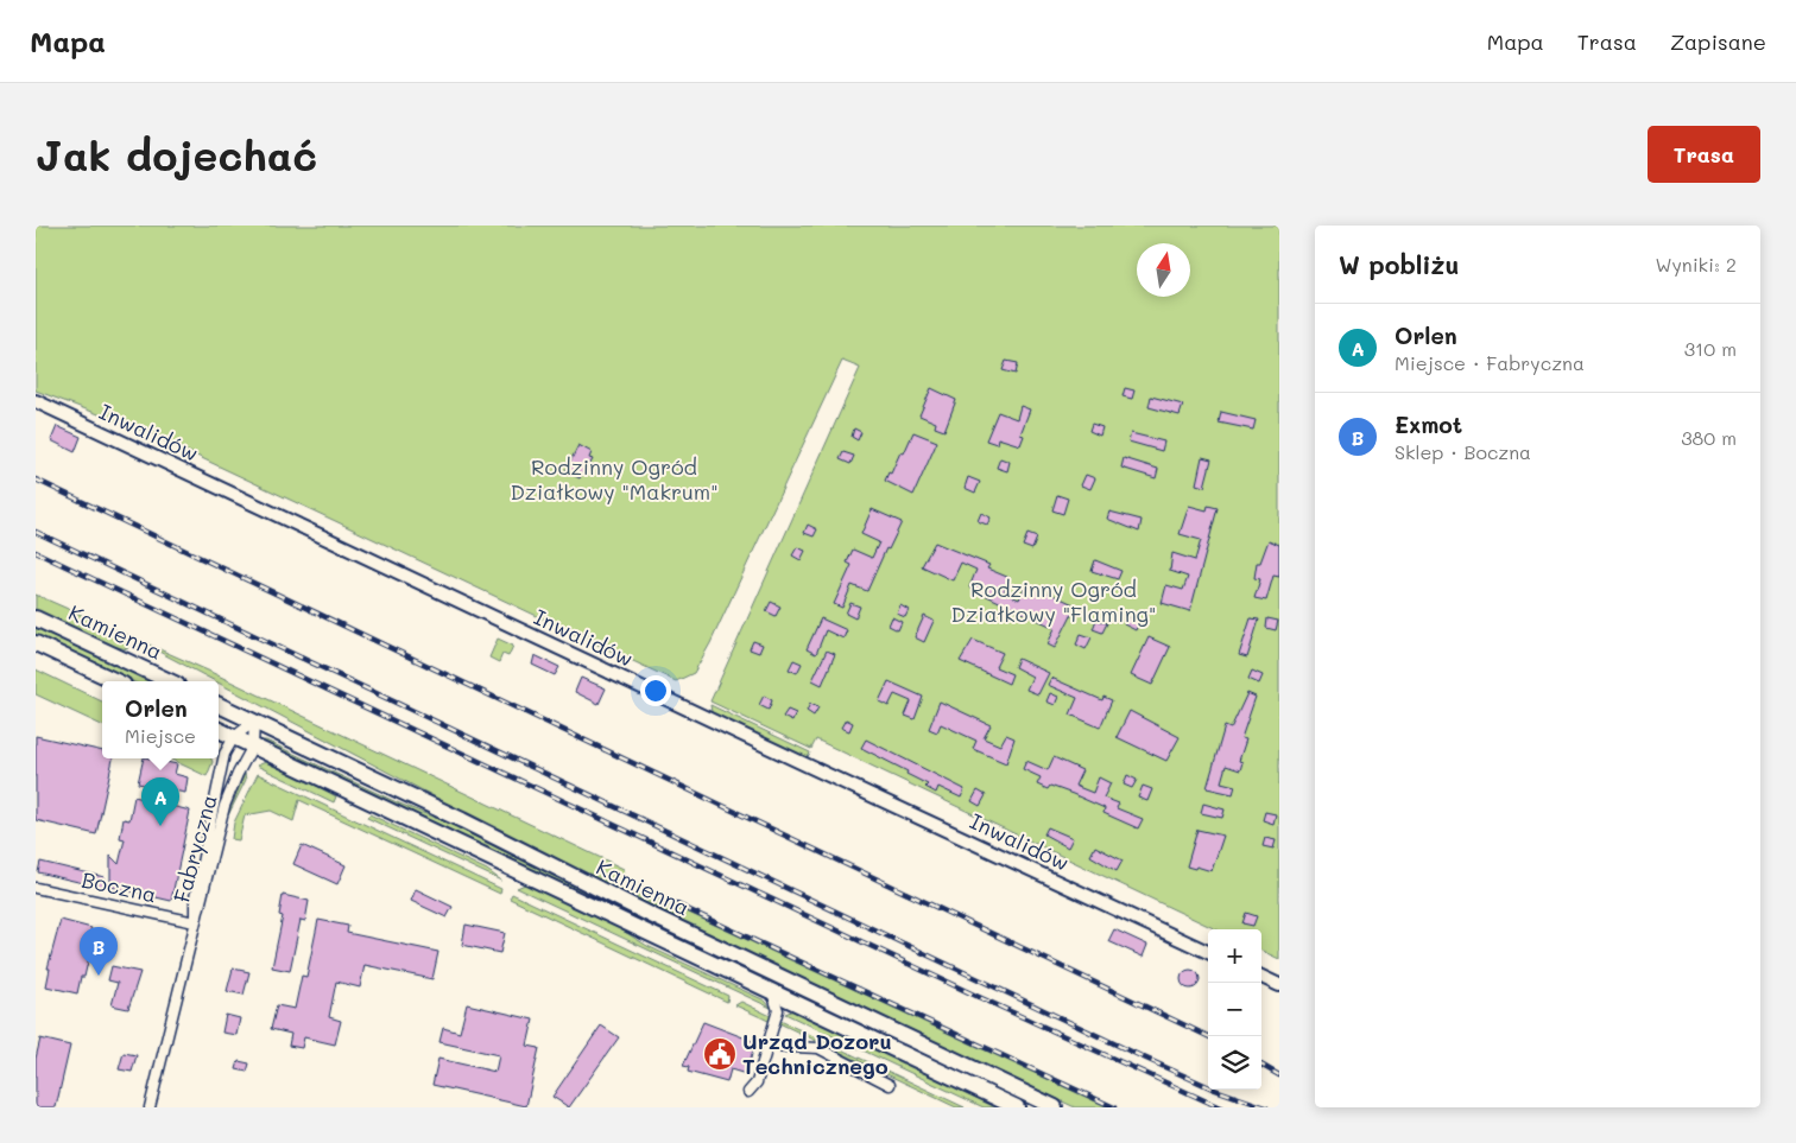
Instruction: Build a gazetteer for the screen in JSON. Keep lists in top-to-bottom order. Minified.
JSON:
{"streets":{"main road":["Kamienna"],"street":["Inwalidów","Fabryczna","Boczna"]},"crossings":[["Kamienna","Fabryczna"],["Fabryczna","Boczna"]],"parks":["Rodzinny Ogród Działkowy \"Makrum\"","Rodzinny Ogród Działkowy \"Flaming\""],"places":{"public building":["Urząd Dozoru Technicznego"]},"north":"top","page":{"header":"Mapa","nav":["Mapa","Trasa","Zapisane"],"buttons":"Trasa","title":"Jak dojechać","heading":["W pobliżu","Wyniki: 2"],"list":[{"mark":"A","name":"Orlen","note":"Miejsce · Fabryczna","value":"310 m"},{"mark":"B","name":"Exmot","note":"Sklep · Boczna","value":"380 m"}],"popup":["Orlen","Miejsce"],"pins":["A","B"],"map_buttons":["+","−"]}}
